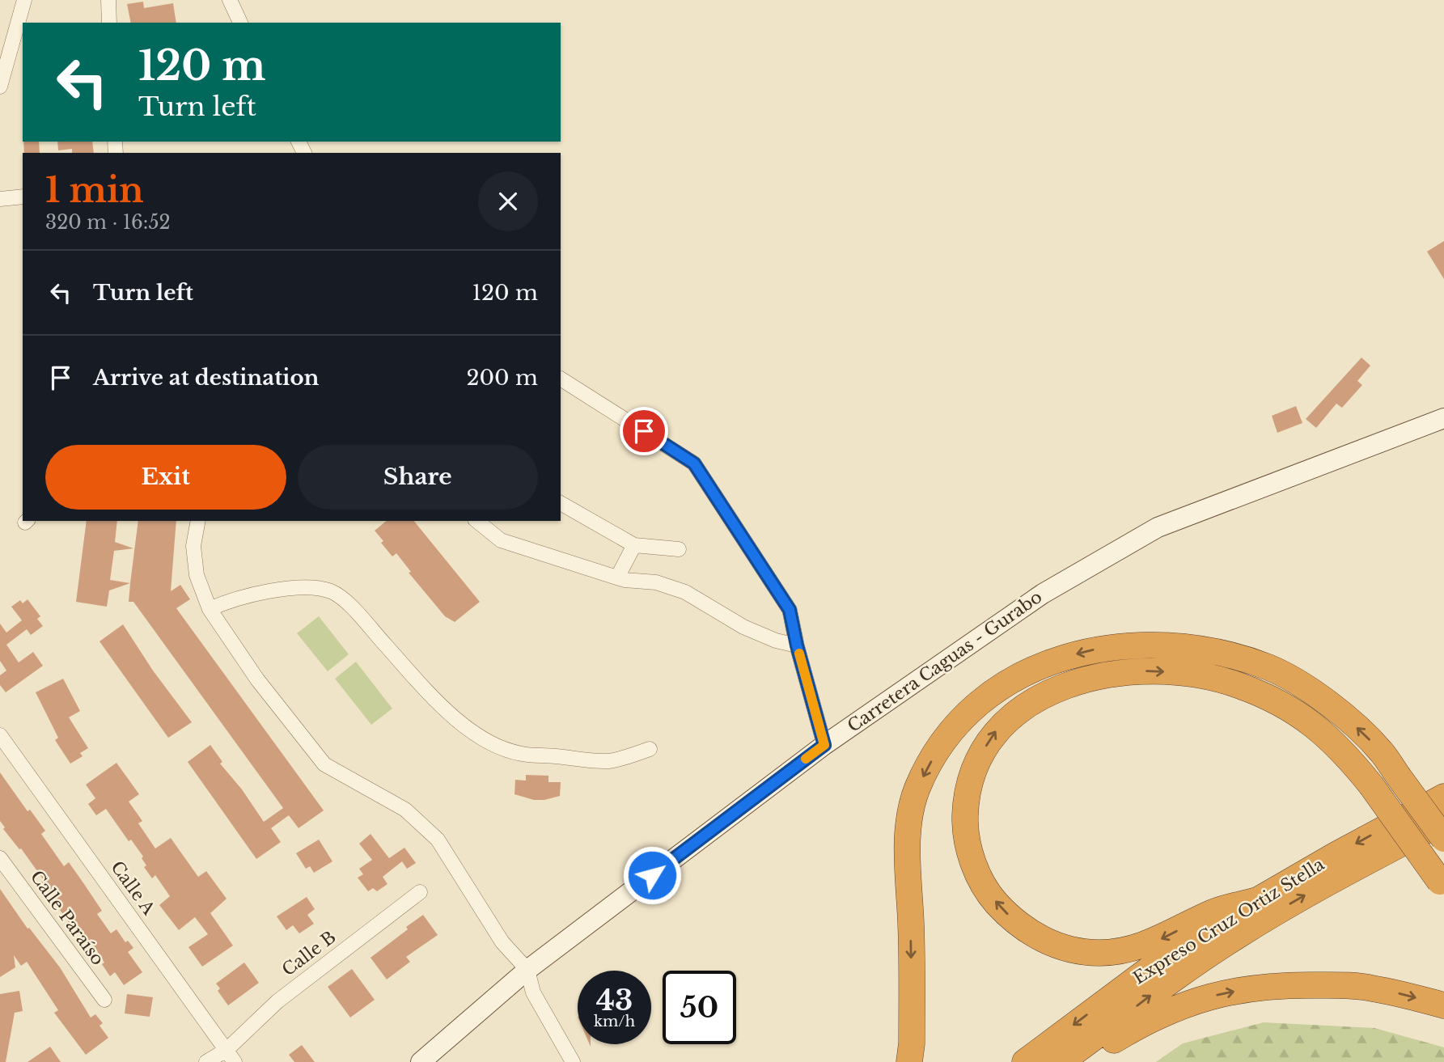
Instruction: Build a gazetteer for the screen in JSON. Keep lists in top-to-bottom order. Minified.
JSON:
{"streets":{"highway":["Expreso Cruz Ortiz Stella"],"main road":["Carretera Caguas - Gurabo"],"street":["Calle A","Calle Paraíso","Calle B"]},"crossings":[["Calle A","Calle B"]],"page":{"turn":["120 m","Turn left"],"heading":["1 min","320 m · 16:52"],"list":[{"name":"Turn left","value":"120 m"},{"name":"Arrive at destination","value":"200 m"}],"buttons":["Exit","Share"],"speed":"43 km/h","limit":"50"}}
